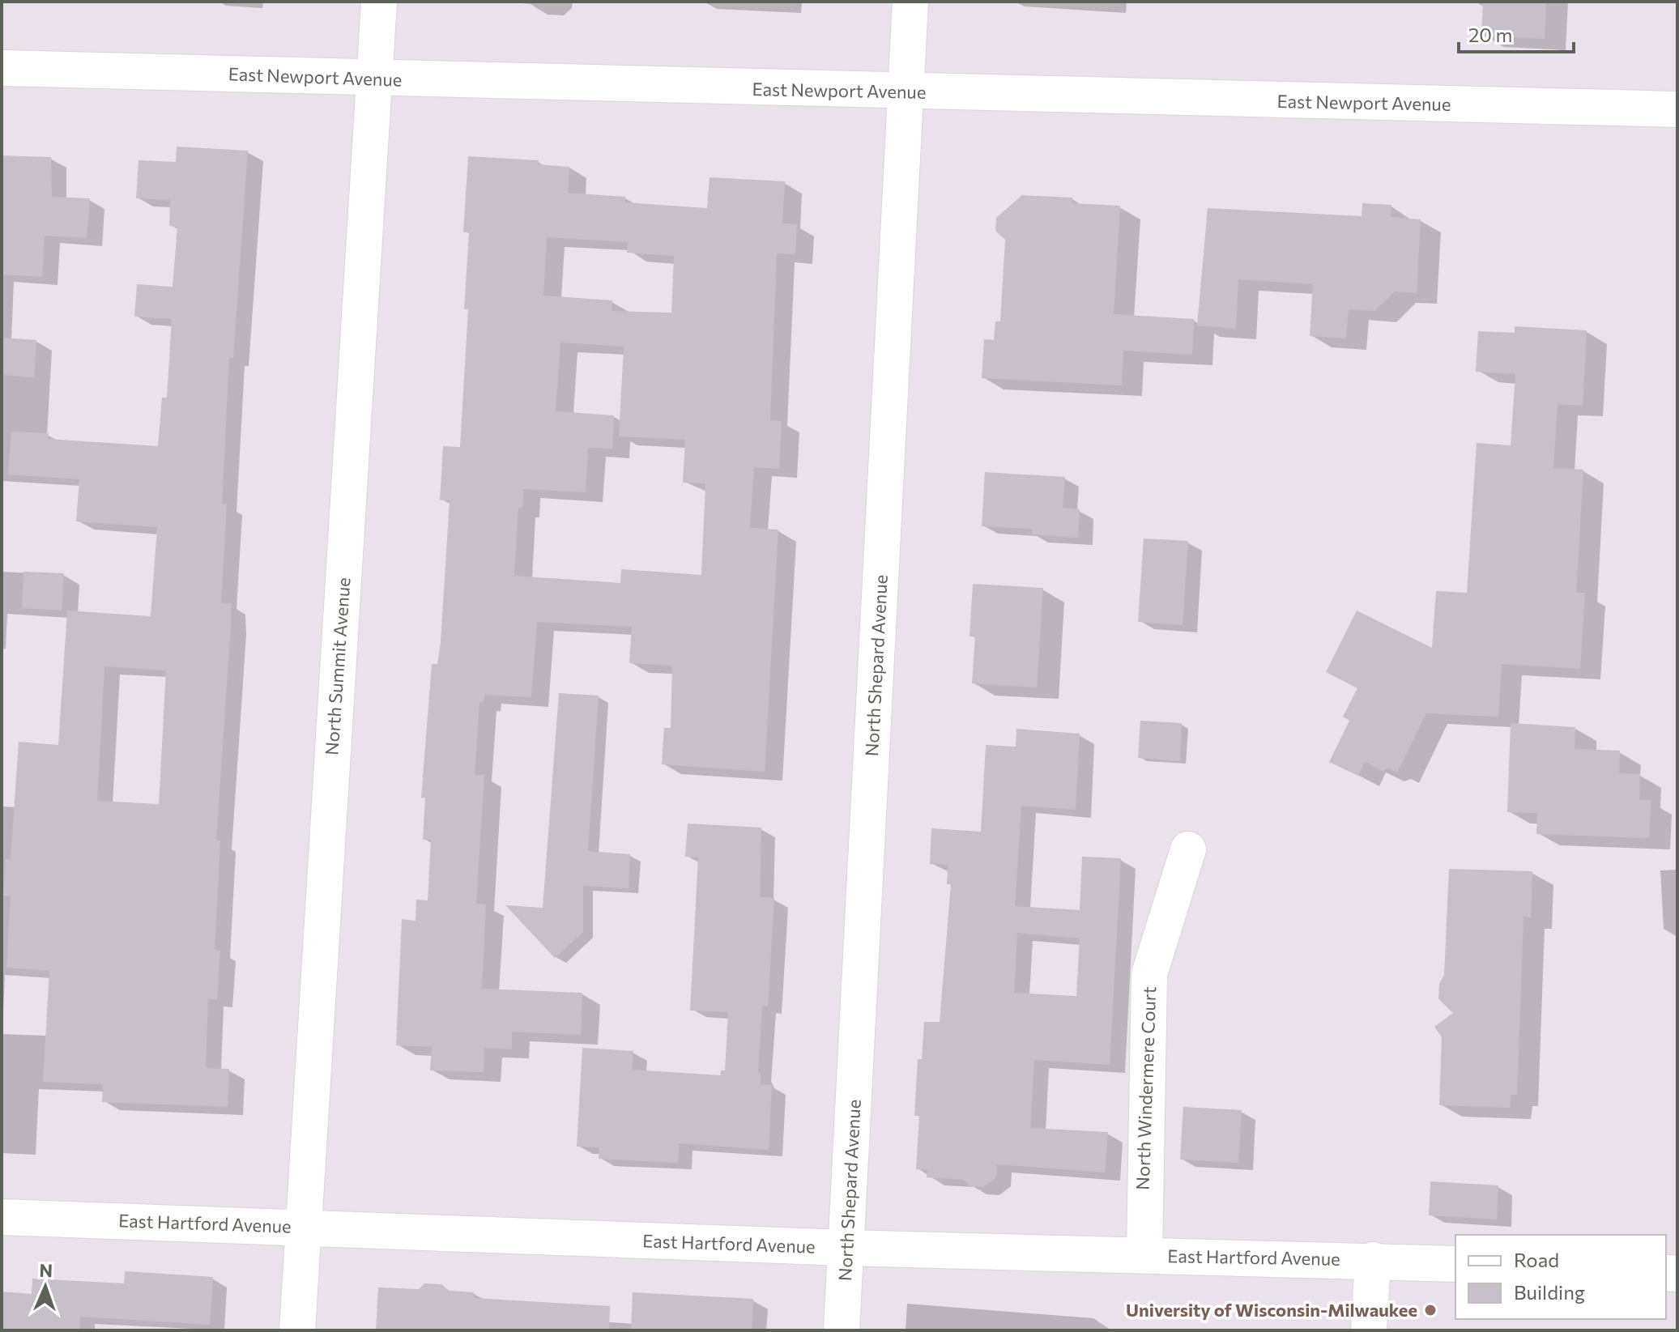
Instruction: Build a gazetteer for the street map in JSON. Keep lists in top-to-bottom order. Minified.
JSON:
{"streets":{"street":["East Newport Avenue","North Shepard Avenue","North Summit Avenue","North Windermere Court","East Hartford Avenue"]},"crossings":[["East Newport Avenue","North Shepard Avenue"],["East Newport Avenue","North Summit Avenue"],["North Shepard Avenue","East Hartford Avenue"],["North Summit Avenue","East Hartford Avenue"],["North Windermere Court","East Hartford Avenue"]],"places":["University of Wisconsin-Milwaukee"],"legend":["Road","Building"],"scale_bar":"20 m","north":"top"}
